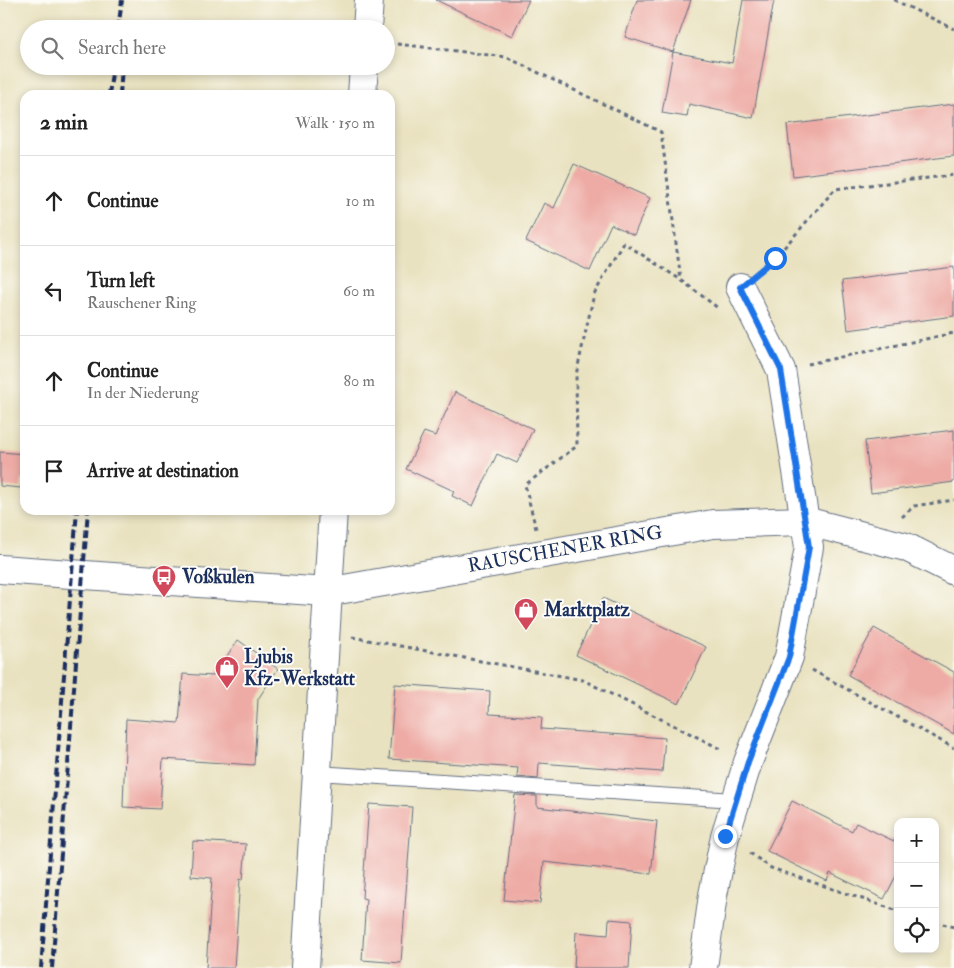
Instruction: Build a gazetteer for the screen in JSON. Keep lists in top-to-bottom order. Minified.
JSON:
{"streets":{"street":["RAUSCHENER RING"]},"places":{"bus stop":["Voßkulen"],"shop":["Marktplatz","Ljubis Kfz-Werkstatt"]},"page":{"search":"Search here","heading":["2 min","Walk · 150 m"],"list":[["Continue","10 m"],["Turn left","Rauschener Ring","60 m"],["Continue","In der Niederung","80 m"],"Arrive at destination"],"map_buttons":["+","−"]}}
